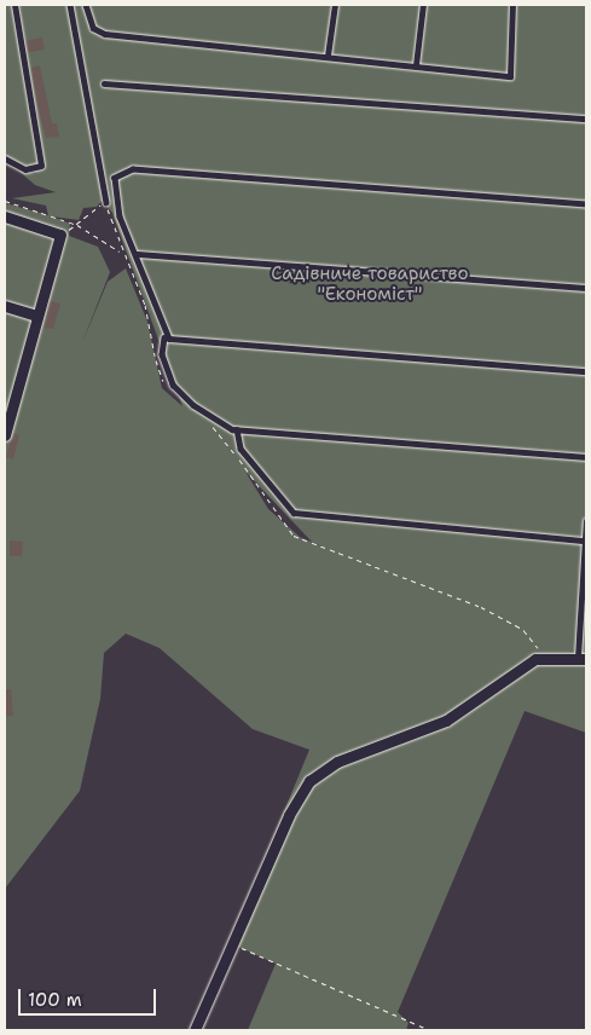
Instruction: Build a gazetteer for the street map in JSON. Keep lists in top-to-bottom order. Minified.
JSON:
{"parks":["Садівниче товариство \"Економіст\""],"scale_bar":"100 m"}
